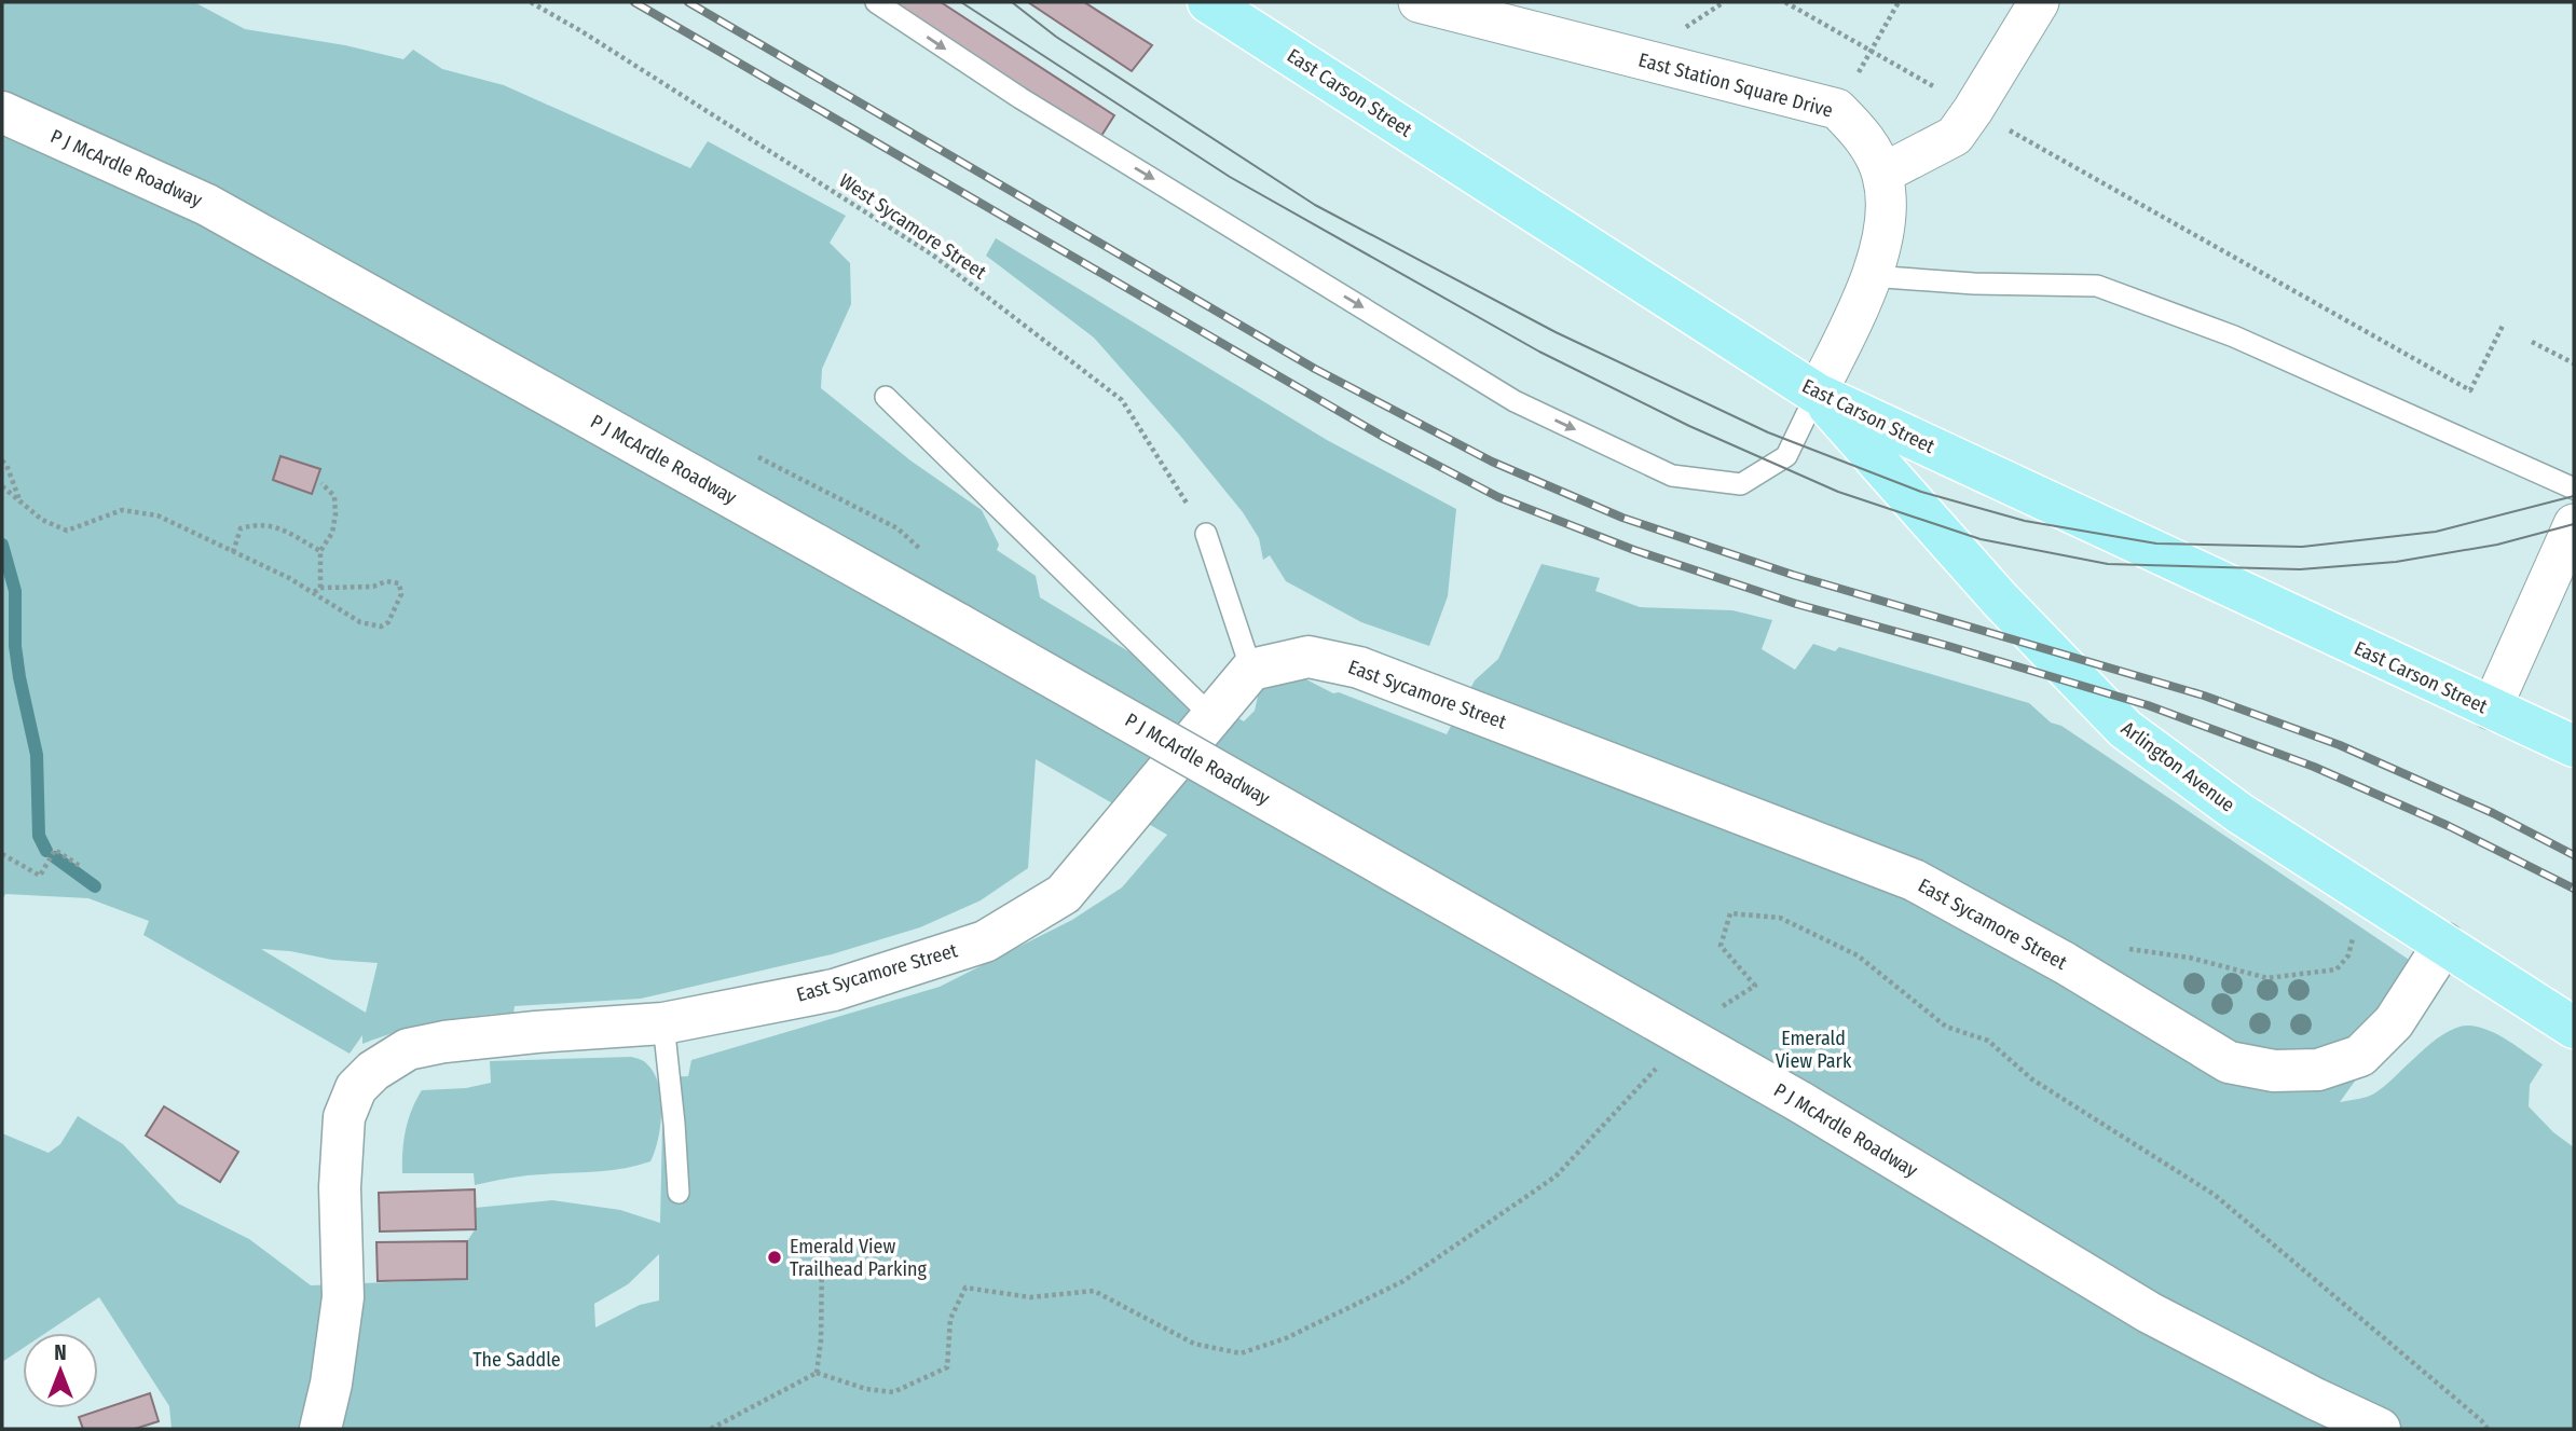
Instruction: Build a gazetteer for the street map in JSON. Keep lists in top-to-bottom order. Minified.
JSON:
{"streets":{"main road":["East Carson Street","Arlington Avenue"],"street":["East Station Square Drive","P J McArdle Roadway","East Sycamore Street"],"path":["West Sycamore Street"]},"crossings":[["East Station Square Drive","East Carson Street"],["East Station Square Drive","Arlington Avenue"],["East Carson Street","Arlington Avenue"],["East Sycamore Street","Arlington Avenue"]],"parks":["Emerald View Park","The Saddle"],"places":["Emerald View Trailhead Parking"],"north":"top"}
